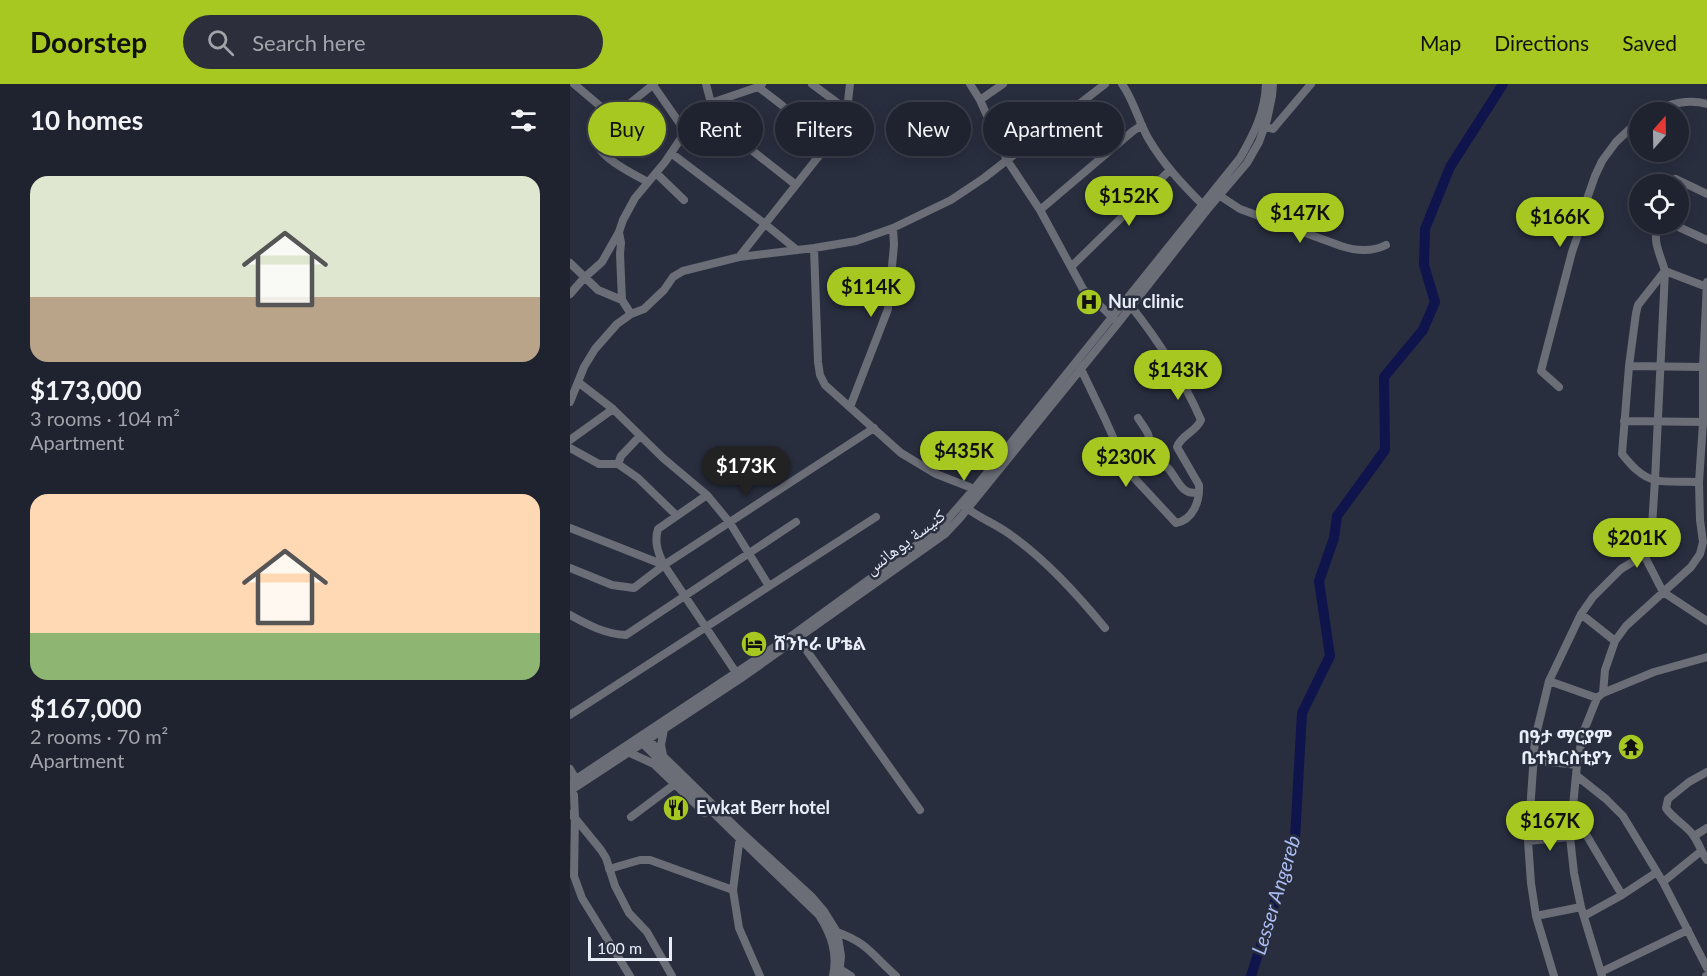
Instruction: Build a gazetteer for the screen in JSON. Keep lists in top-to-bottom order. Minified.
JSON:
{"water":["Lesser Angereb"],"places":{"hospital":["Nur clinic"],"hotel":["ሸንኮራ ሆቴል"],"temple":["በዓታ ማርያም ቤተክርስቲያን"],"restaurant":["Ewkat Berr hotel"]},"scale_bar":"100 m","north":"top","page":{"header":"Doorstep","search":"Search here","nav":["Map","Directions","Saved"],"heading":"10 homes","chip":["Buy","Rent","Filters","New","Apartment"],"list":[{"name":"$173,000","note":"3 rooms · 104 m² · Apartment"},{"name":"$167,000","note":"2 rooms · 70 m² · Apartment"}],"price":["$152K","$147K","$166K","$114K","$143K","$435K","$230K","$173K","$201K","$167K"],"scale":"100 m"}}
